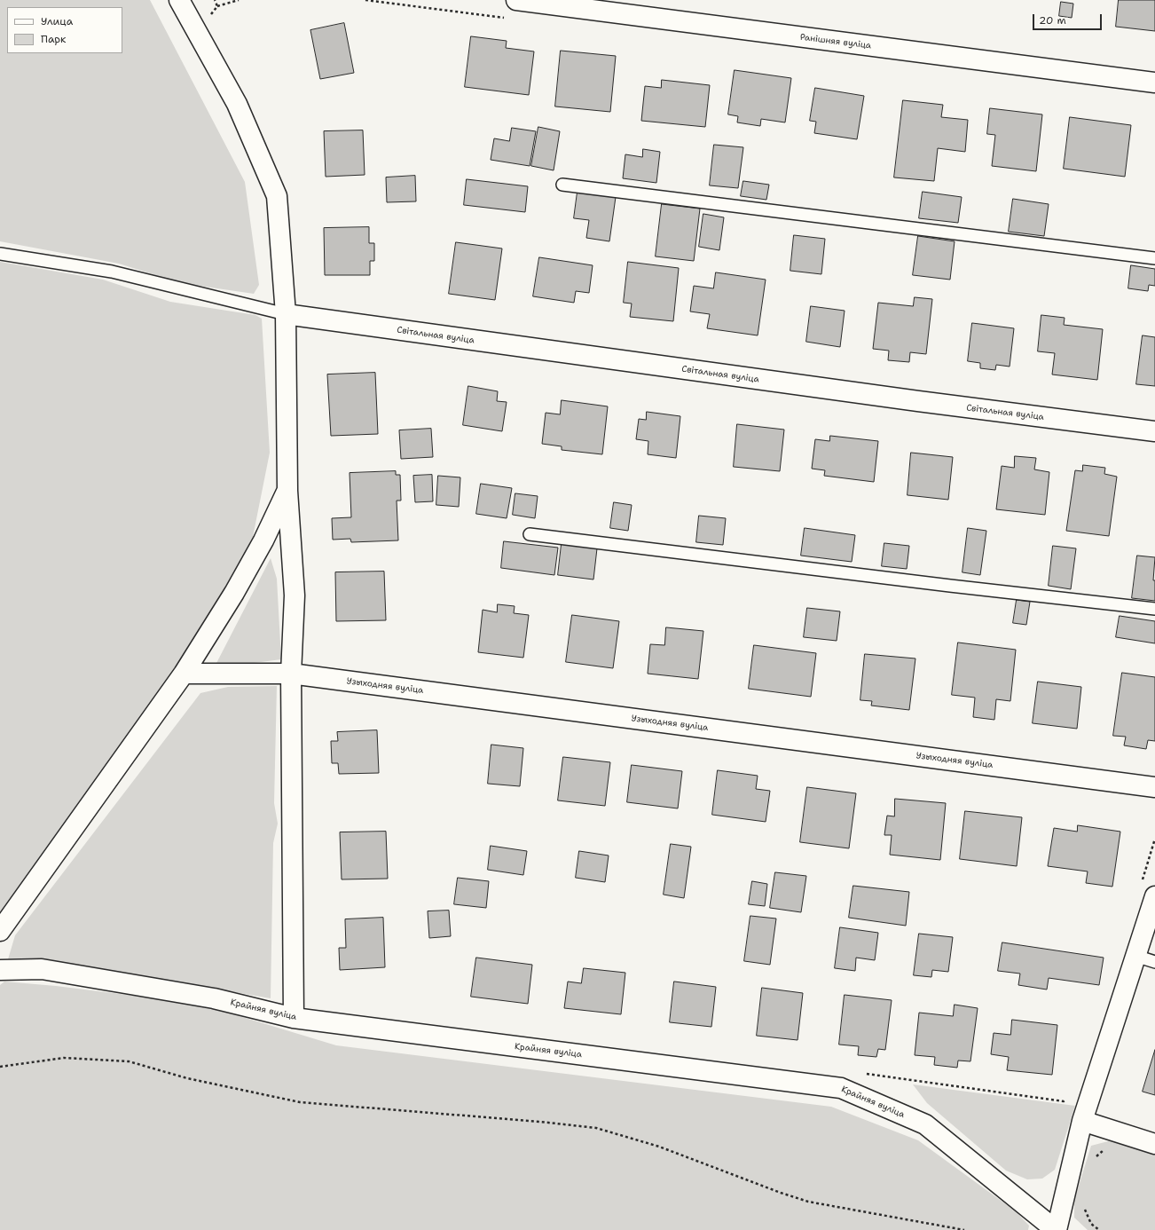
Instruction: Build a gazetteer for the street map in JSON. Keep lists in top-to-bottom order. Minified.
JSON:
{"streets":{"street":["Ранішняя вуліца","Світальная вуліца","Узыходняя вуліца","Крайняя вуліца"]},"legend":["Улица","Парк"],"scale_bar":"20 m"}
